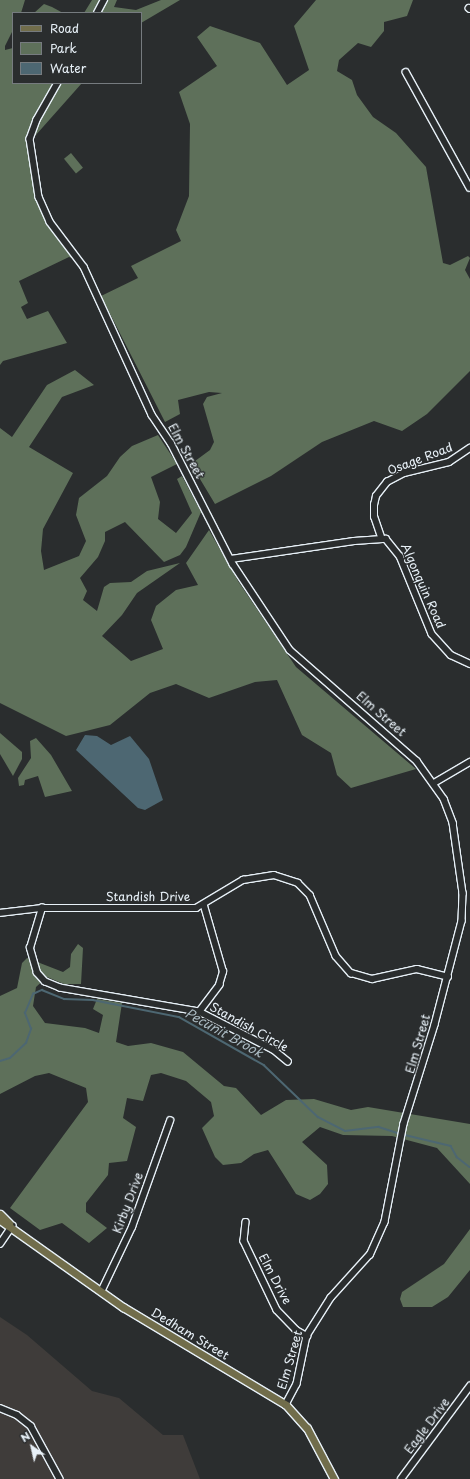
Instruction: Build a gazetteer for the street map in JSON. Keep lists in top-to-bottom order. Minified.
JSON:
{"streets":{"main road":["Dedham Street"],"street":["Elm Street","Osage Road","Algonquin Road","Standish Drive","Standish Circle","Kirby Drive","Elm Drive","Eagle Drive"]},"crossings":[["Elm Street","Standish Drive"],["Elm Street","Elm Drive"],["Elm Street","Dedham Street"],["Osage Road","Algonquin Road"],["Kirby Drive","Dedham Street"]],"water":["Pecunit Brook"],"legend":["Road","Park","Water"],"north":"top left"}
